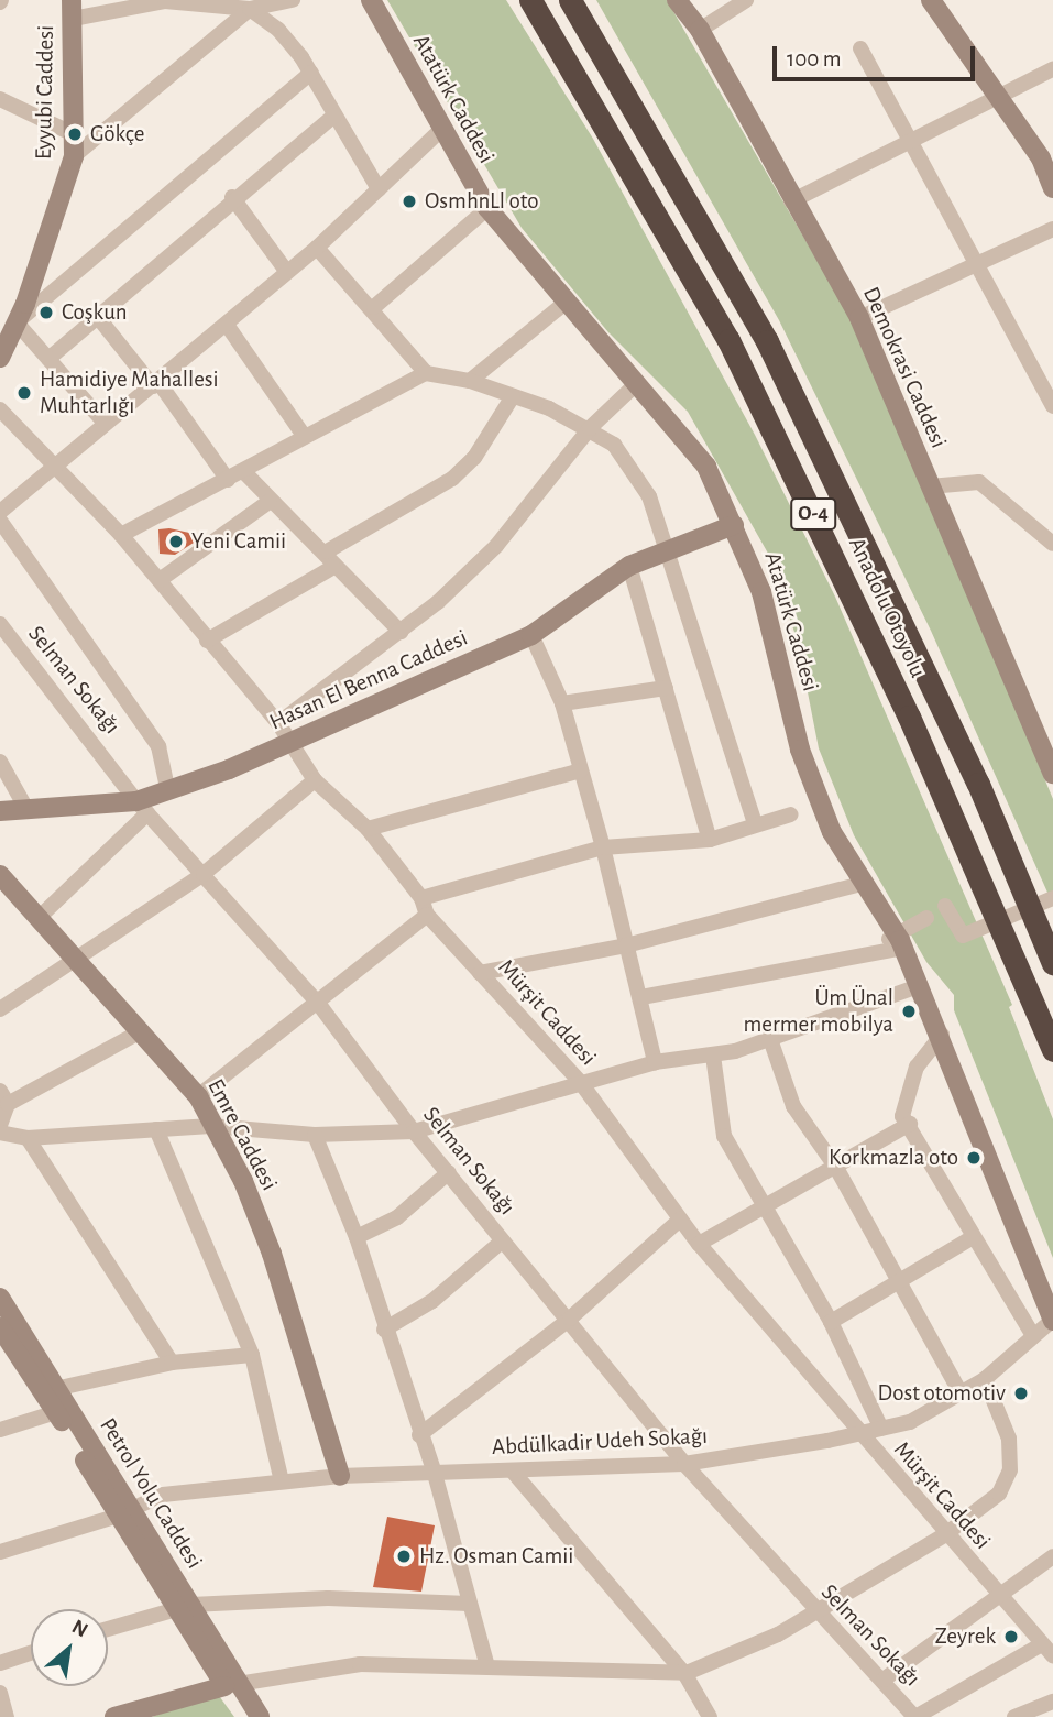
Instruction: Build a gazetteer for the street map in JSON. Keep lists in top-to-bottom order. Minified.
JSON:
{"streets":{"highway":["O-4","Anadolu Otoyolu"],"street":["Eyyubi Caddesi","Atatürk Caddesi","Demokrasi Caddesi","Selman Sokağı","Hasan El Benna Caddesi","Mürşit Caddesi","Emre Caddesi","Abdülkadir Udeh Sokağı","Petrol Yolu Caddesi"]},"crossings":[["Atatürk Caddesi","Hasan El Benna Caddesi"],["Atatürk Caddesi","Abdülkadir Udeh Sokağı"],["Selman Sokağı","Hasan El Benna Caddesi"],["Selman Sokağı","Abdülkadir Udeh Sokağı"],["Hasan El Benna Caddesi","Mürşit Caddesi"],["Mürşit Caddesi","Abdülkadir Udeh Sokağı"],["Emre Caddesi","Abdülkadir Udeh Sokağı"],["Abdülkadir Udeh Sokağı","Petrol Yolu Caddesi"]],"places":["Gökçe","OsmhnLl oto","Coşkun","Hamidiye Mahallesi Muhtarlığı","Yeni Camii","Üm Ünal mermer mobilya","Korkmazla oto","Dost otomotiv","Hz. Osman Camii","Zeyrek"],"scale_bar":"100 m","north":"top right"}
